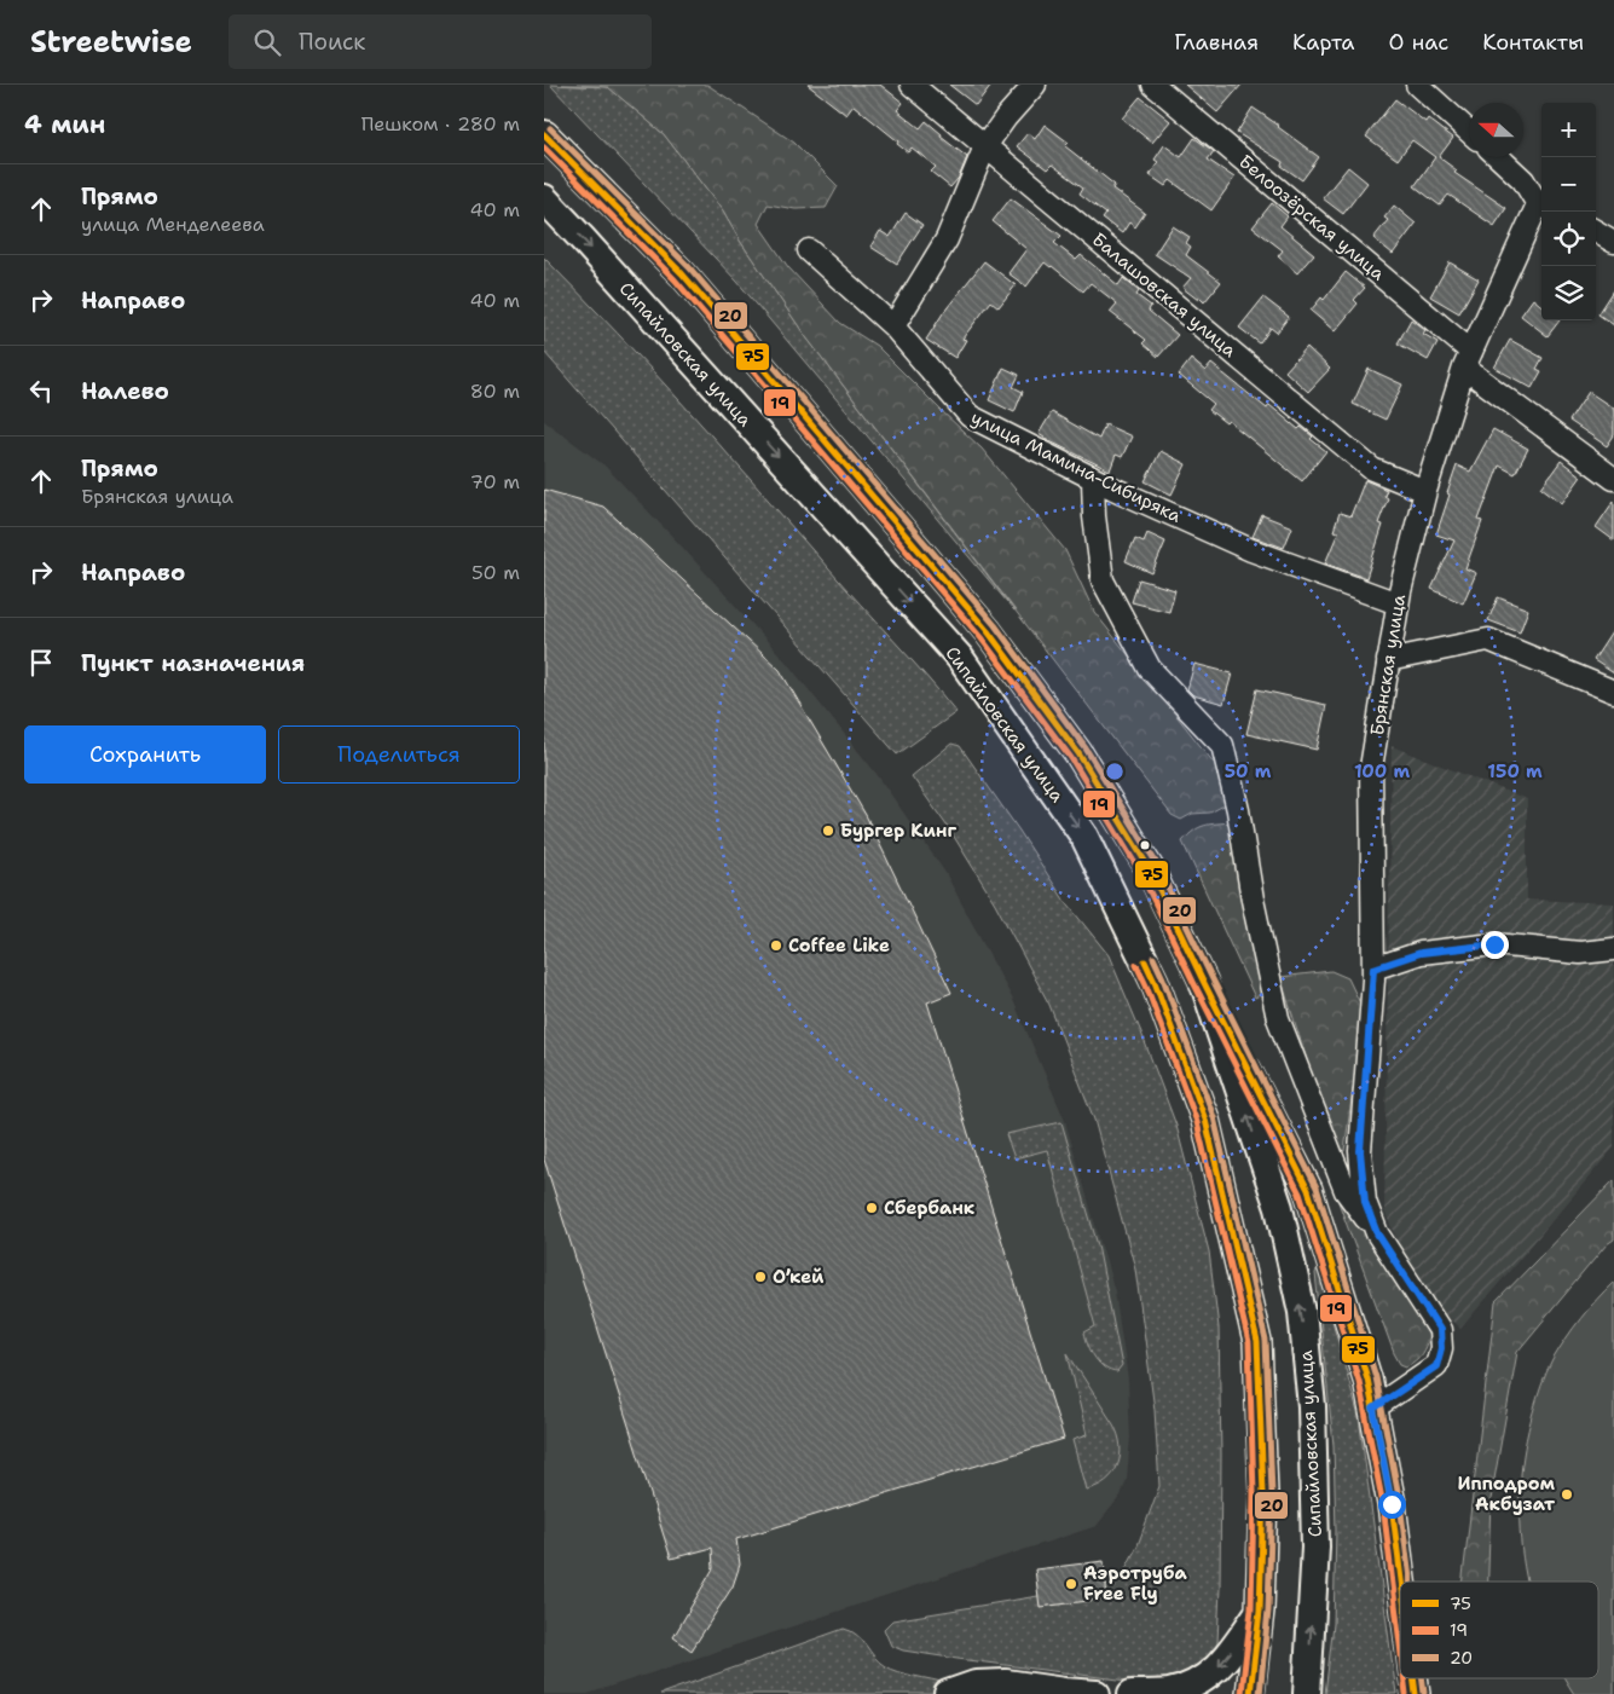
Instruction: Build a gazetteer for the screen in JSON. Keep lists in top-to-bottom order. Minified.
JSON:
{"streets":{"main road":["Сипайловская улица"],"street":["Белоозёрская улица","Балашовская улица","улица Мамина-Сибиряка","Брянская улица"]},"crossings":[["Белоозёрская улица","Брянская улица"],["Балашовская улица","Брянская улица"],["улица Мамина-Сибиряка","Брянская улица"]],"places":["Бургер Кинг","Coffee Like","Сбербанк","О’кей","Ипподром Акбузат","Аэротруба Free Fly"],"lines":["transit line 20","transit line 75","transit line 19"],"legend":["75","19","20"],"north":"left","page":{"header":"Streetwise","search":"Поиск","nav":["Главная","Карта","О нас","Контакты"],"heading":["4 мин","Пешком · 280 m"],"map_buttons":["+","−"],"list":[["Прямо","улица Менделеева","40 m"],["Направо","40 m"],["Налево","80 m"],["Прямо","Брянская улица","70 m"],["Направо","50 m"],"Пункт назначения"],"buttons":["Сохранить","Поделиться"]},"rings":["50 m","100 m","150 m"]}
